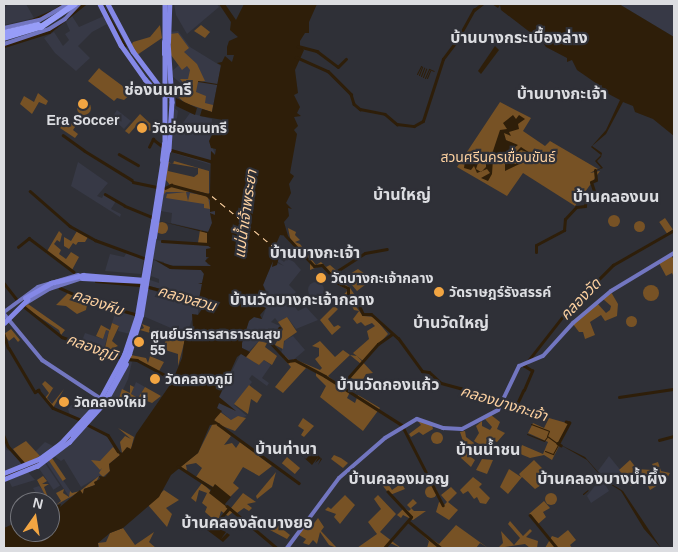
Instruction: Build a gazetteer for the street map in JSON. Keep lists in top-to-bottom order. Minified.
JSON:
{"districts":["บ้านบางกระเบื้องล่าง","ช่องนนทรี","บ้านบางกะเจ้า","บ้านใหญ่","บ้านคลองบน","บ้านบางกะเจ้า","บ้านวัดบางกะเจ้ากลาง","บ้านวัดใหญ่","บ้านวัดกองแก้ว","บ้านท่านา","บ้านน้ำชน","บ้านคลองมอญ","บ้านคลองบางน้ำผึ้ง","บ้านคลองลัดบางยอ"],"water":["แม่น้ำเจ้าพระยา","คลองสวน","คลองวัด","คลองหีบ","คลองภูมิ","คลองบางกะเจ้า"],"parks":["สวนศรีนครเขื่อนขันธ์"],"places":["Era Soccer","วัดช่องนนทรี","วัดบางกะเจ้ากลาง","วัดราษฎร์รังสรรค์","ศูนย์บริการสาธารณสุข 55","วัดคลองภูมิ","วัดคลองใหม่"],"north":"top"}
